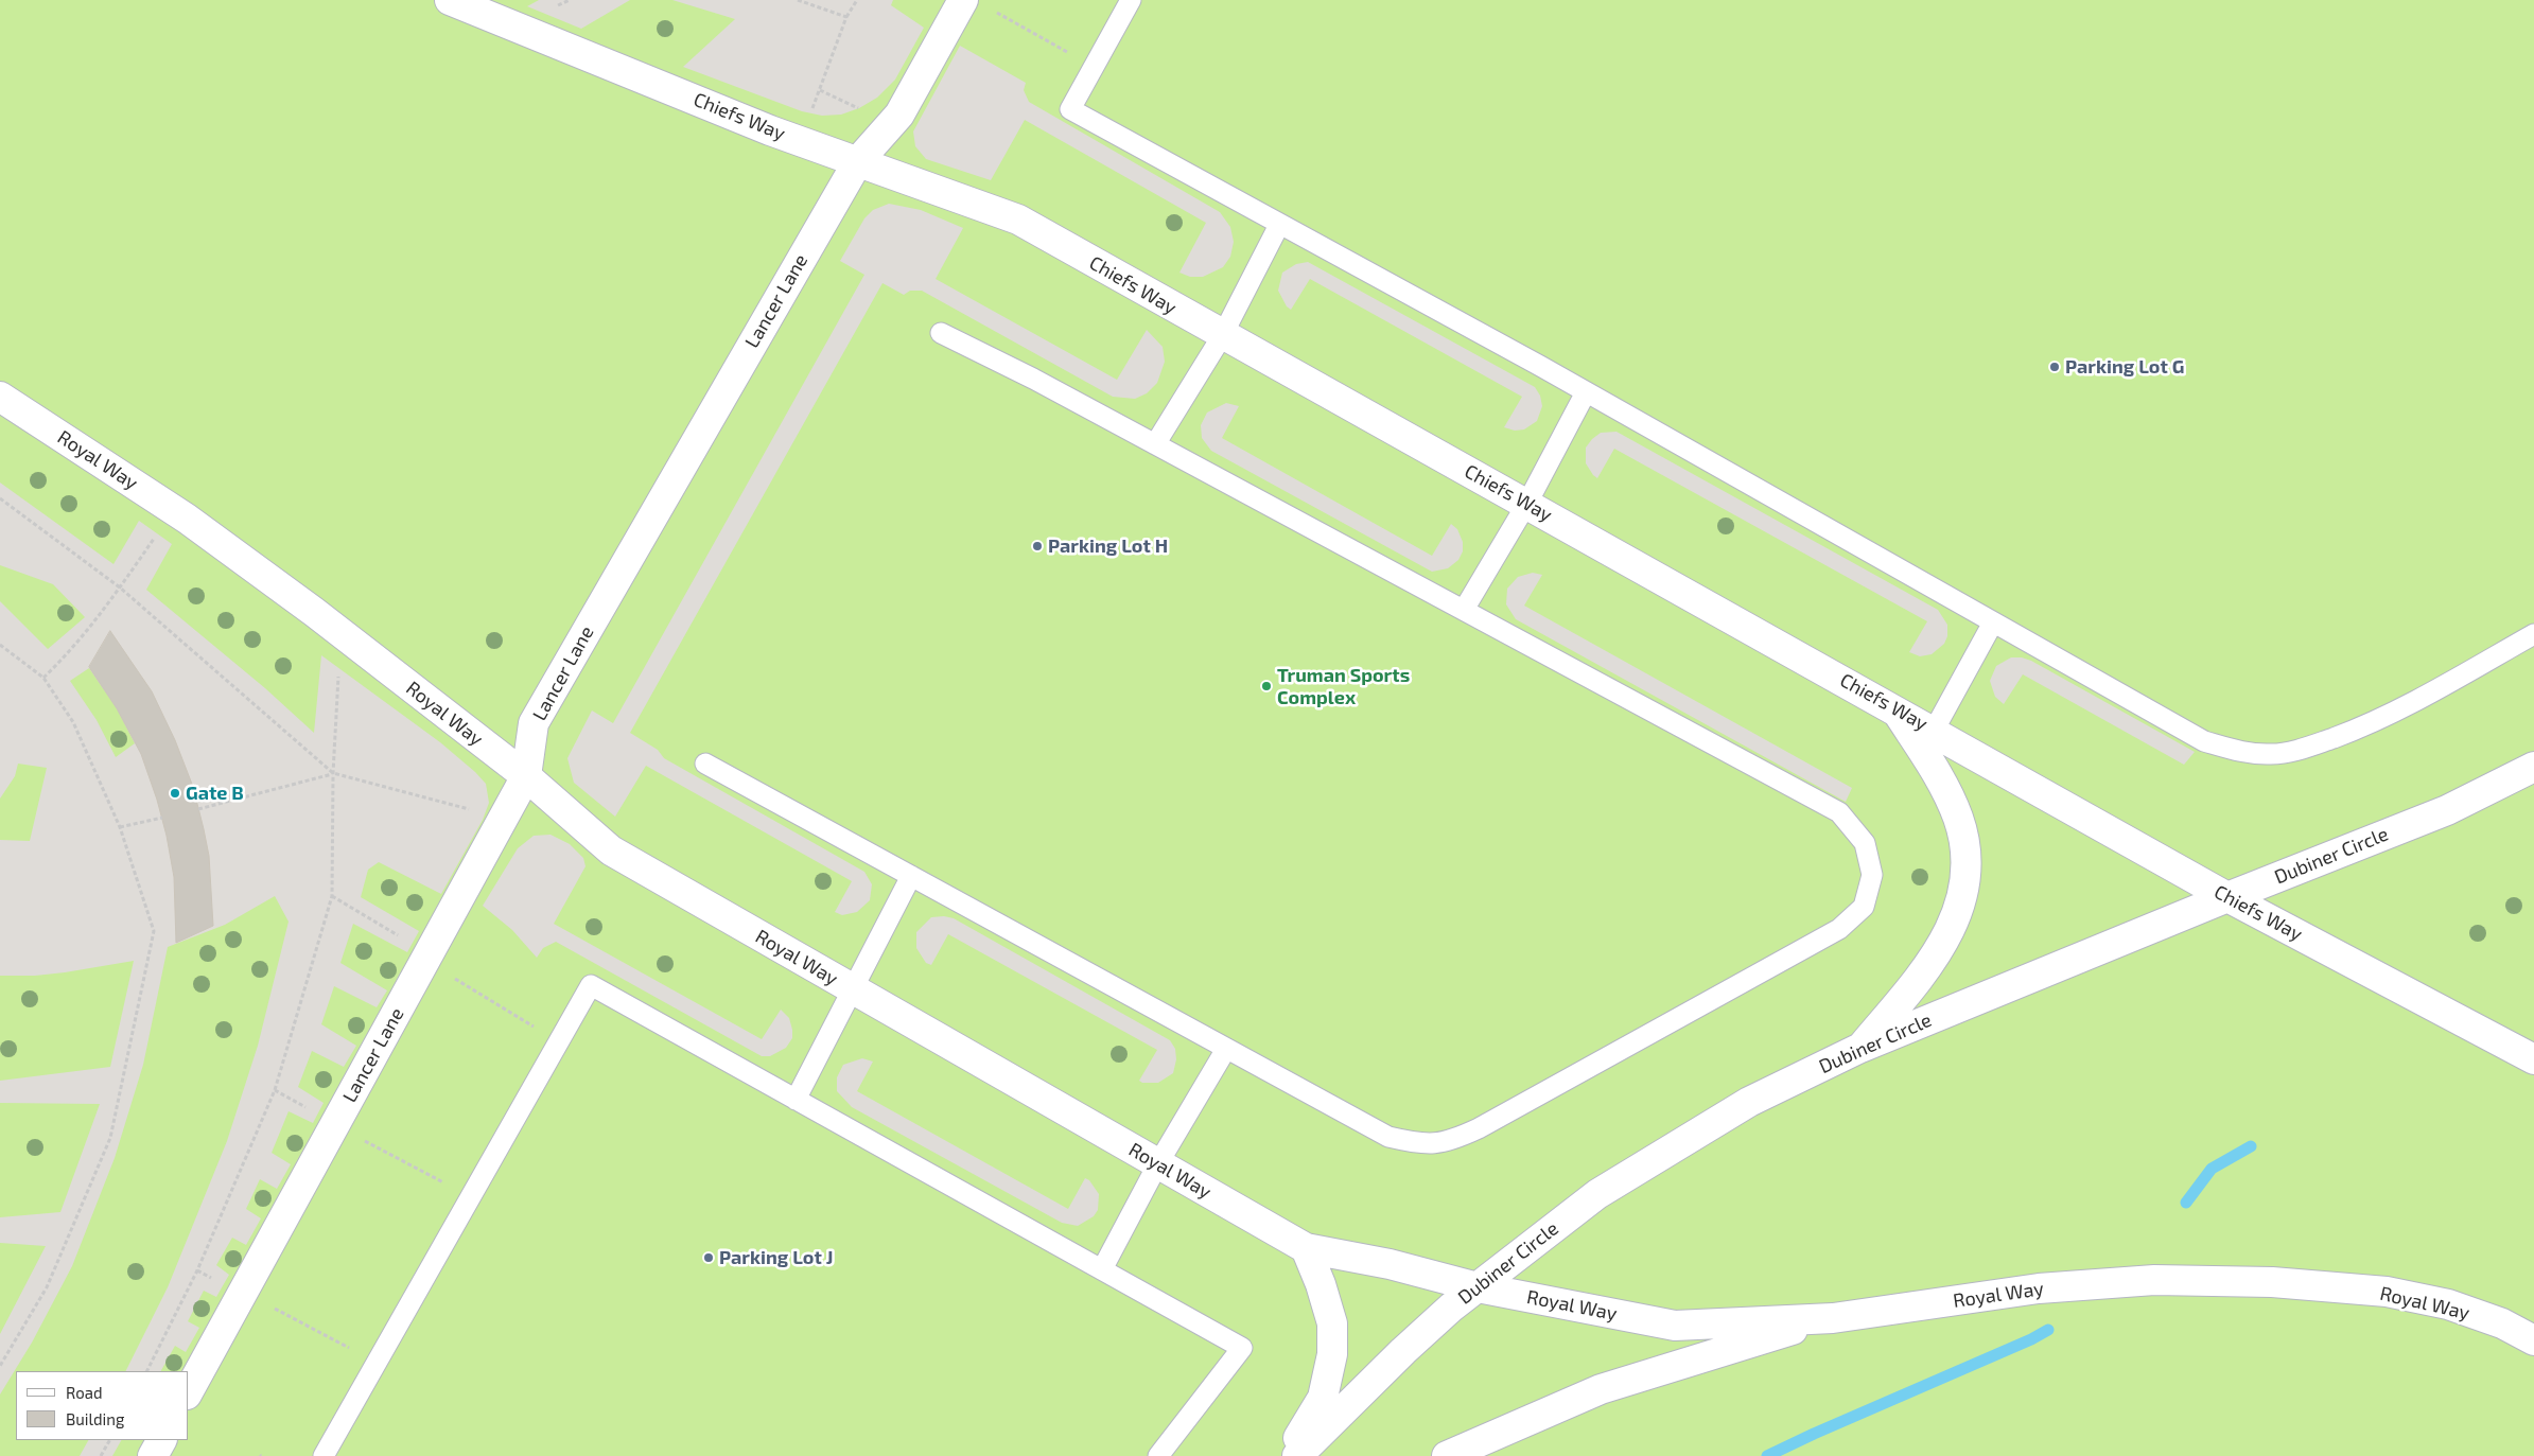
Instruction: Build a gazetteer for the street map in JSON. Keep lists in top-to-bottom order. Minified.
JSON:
{"streets":{"street":["Chiefs Way","Lancer Lane","Royal Way","Dubiner Circle"]},"crossings":[["Chiefs Way","Lancer Lane"],["Chiefs Way","Dubiner Circle"],["Lancer Lane","Royal Way"],["Royal Way","Dubiner Circle"]],"places":["Parking Lot G","Parking Lot H","Truman Sports Complex","Gate B","Parking Lot J"],"legend":["Road","Building"]}
